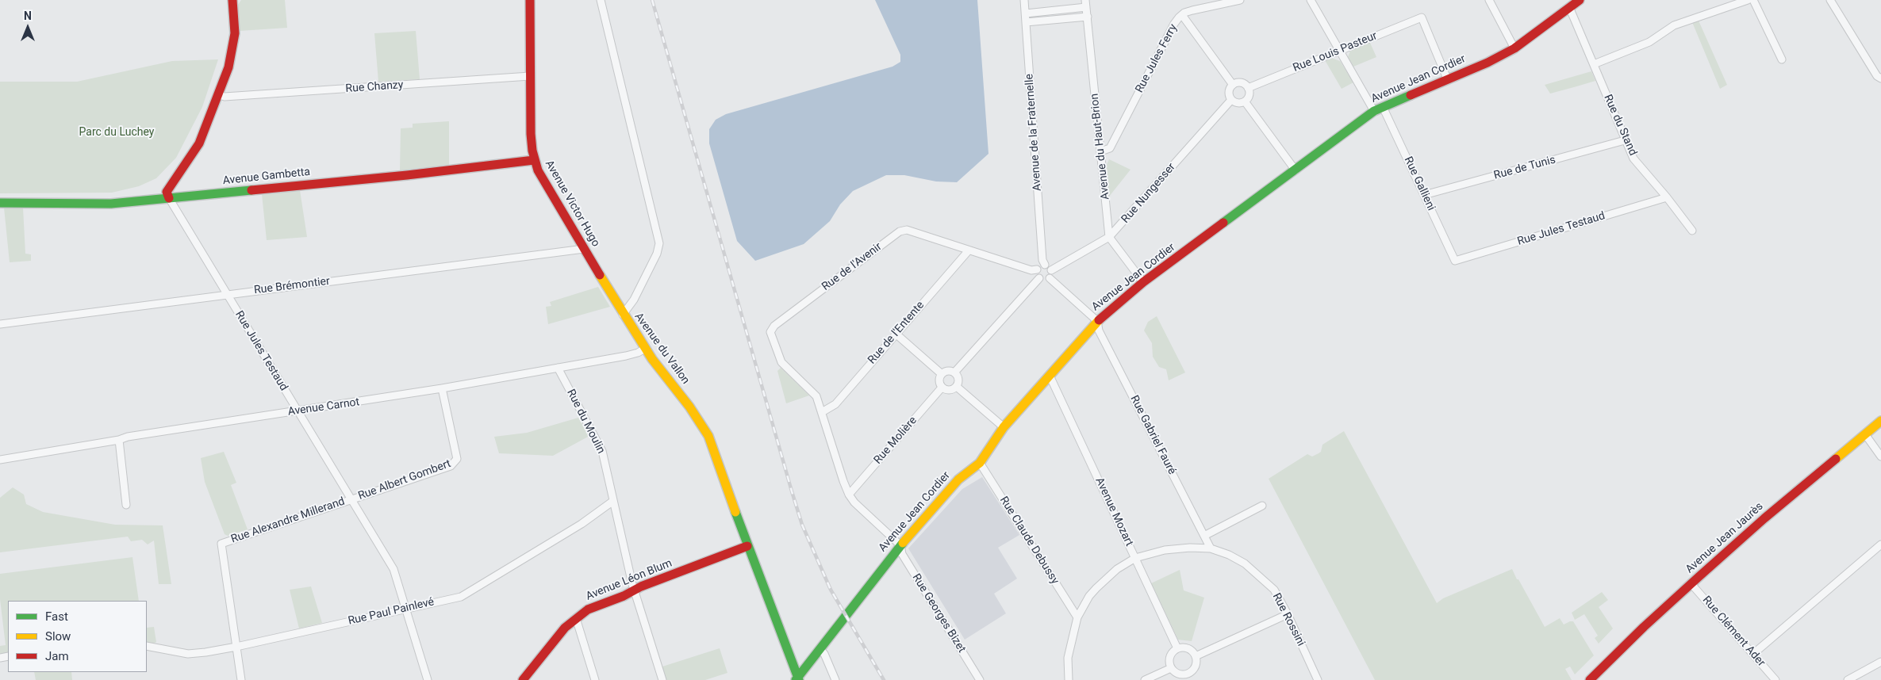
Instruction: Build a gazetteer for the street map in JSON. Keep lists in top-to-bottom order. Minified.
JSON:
{"streets":{"street":["Rue Louis Pasteur","Rue Jules Ferry","Avenue Jean Cordier","Rue Chanzy","Rue du Stand","Avenue de la Fraternelle","Avenue du Haut-Brion","Rue de Tunis","Avenue Gambetta","Rue Gallieni","Rue Nungesser","Avenue Victor Hugo","Rue Jules Testaud","Rue de l'Avenir","Rue Brémontier","Rue de l'Entente","Avenue du Vallon","Avenue Carnot","Rue du Moulin","Rue Gabriel Fauré","Rue Molière","Rue Albert Gombert","Avenue Mozart","Rue Alexandre Millerand","Avenue Jean Jaurès","Rue Claude Debussy","Avenue Léon Blum","Rue Paul Painlevé","Rue Georges Bizet","Rue Rossini","Rue Clément Ader"]},"crossings":[["Rue Louis Pasteur","Avenue Jean Cordier"],["Rue Louis Pasteur","Rue Nungesser"],["Rue Jules Ferry","Avenue du Haut-Brion"],["Avenue Jean Cordier","Rue du Stand"],["Avenue Jean Cordier","Rue Gallieni"],["Avenue Jean Cordier","Avenue du Vallon"],["Avenue Jean Cordier","Rue Gabriel Fauré"],["Avenue Jean Cordier","Avenue Mozart"],["Avenue Jean Cordier","Rue Claude Debussy"],["Avenue Jean Cordier","Rue Georges Bizet"],["Rue Chanzy","Avenue Victor Hugo"],["Rue du Stand","Rue de Tunis"],["Rue du Stand","Rue Jules Testaud"],["Avenue de la Fraternelle","Rue Nungesser"],["Avenue de la Fraternelle","Rue de l'Avenir"],["Avenue du Haut-Brion","Rue Nungesser"],["Rue de Tunis","Rue Gallieni"],["Avenue Gambetta","Avenue Victor Hugo"],["Avenue Gambetta","Rue Jules Testaud"],["Rue Gallieni","Rue Jules Testaud"],["Rue Nungesser","Rue de l'Avenir"],["Avenue Victor Hugo","Rue Brémontier"],["Avenue Victor Hugo","Avenue du Vallon"],["Rue Jules Testaud","Rue Brémontier"],["Rue Jules Testaud","Avenue Carnot"],["Rue Jules Testaud","Rue Albert Gombert"],["Rue Jules Testaud","Rue Alexandre Millerand"],["Rue Jules Testaud","Rue Paul Painlevé"],["Rue de l'Avenir","Rue de l'Entente"],["Avenue du Vallon","Avenue Carnot"],["Avenue du Vallon","Avenue Léon Blum"],["Avenue Carnot","Rue du Moulin"],["Avenue Carnot","Rue Albert Gombert"],["Rue du Moulin","Avenue Léon Blum"],["Rue du Moulin","Rue Paul Painlevé"],["Rue Gabriel Fauré","Rue Rossini"],["Rue Albert Gombert","Rue Alexandre Millerand"],["Avenue Mozart","Rue Rossini"],["Rue Alexandre Millerand","Rue Paul Painlevé"],["Avenue Jean Jaurès","Rue Clément Ader"],["Rue Claude Debussy","Rue Rossini"]],"parks":["Parc du Luchey"],"legend":["Fast","Slow","Jam"],"north":"top"}
